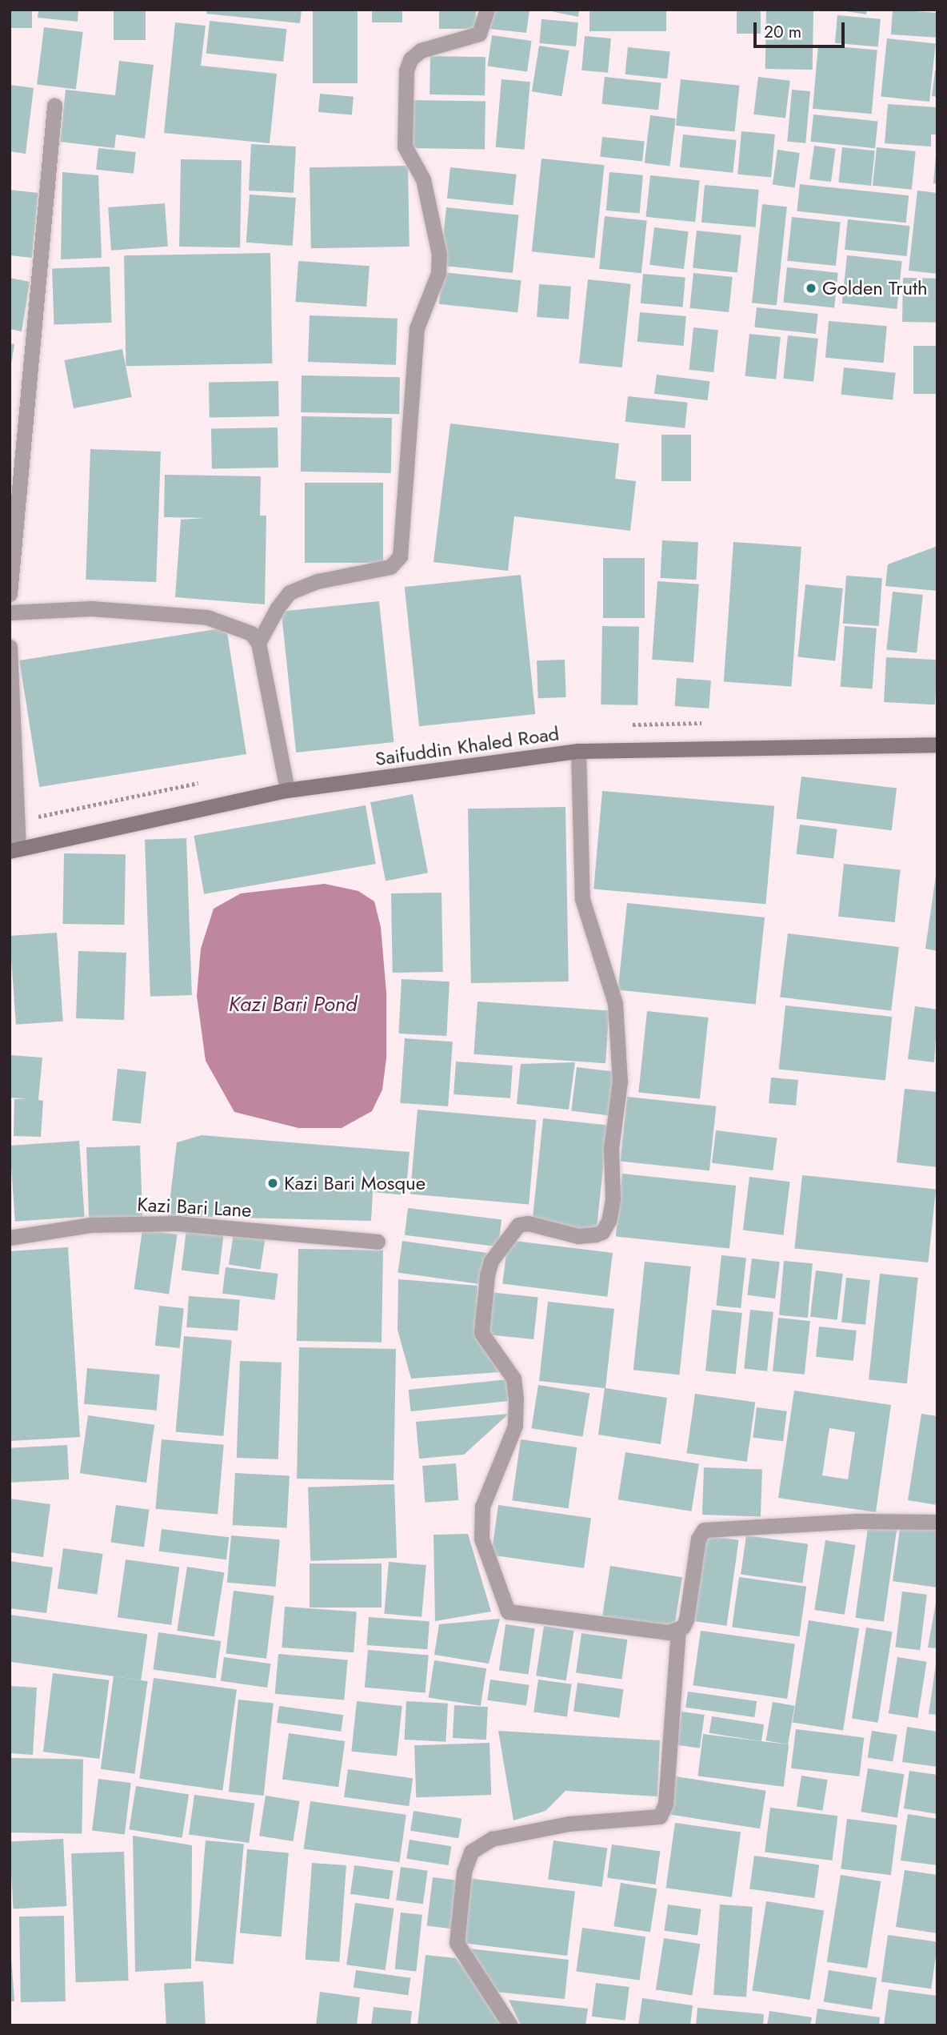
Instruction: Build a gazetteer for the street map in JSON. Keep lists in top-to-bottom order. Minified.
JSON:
{"streets":{"main road":["Saifuddin Khaled Road"],"street":["Kazi Bari Lane"]},"water":["Kazi Bari Pond"],"places":["Golden Truth","Kazi Bari Mosque"],"scale_bar":"20 m"}
